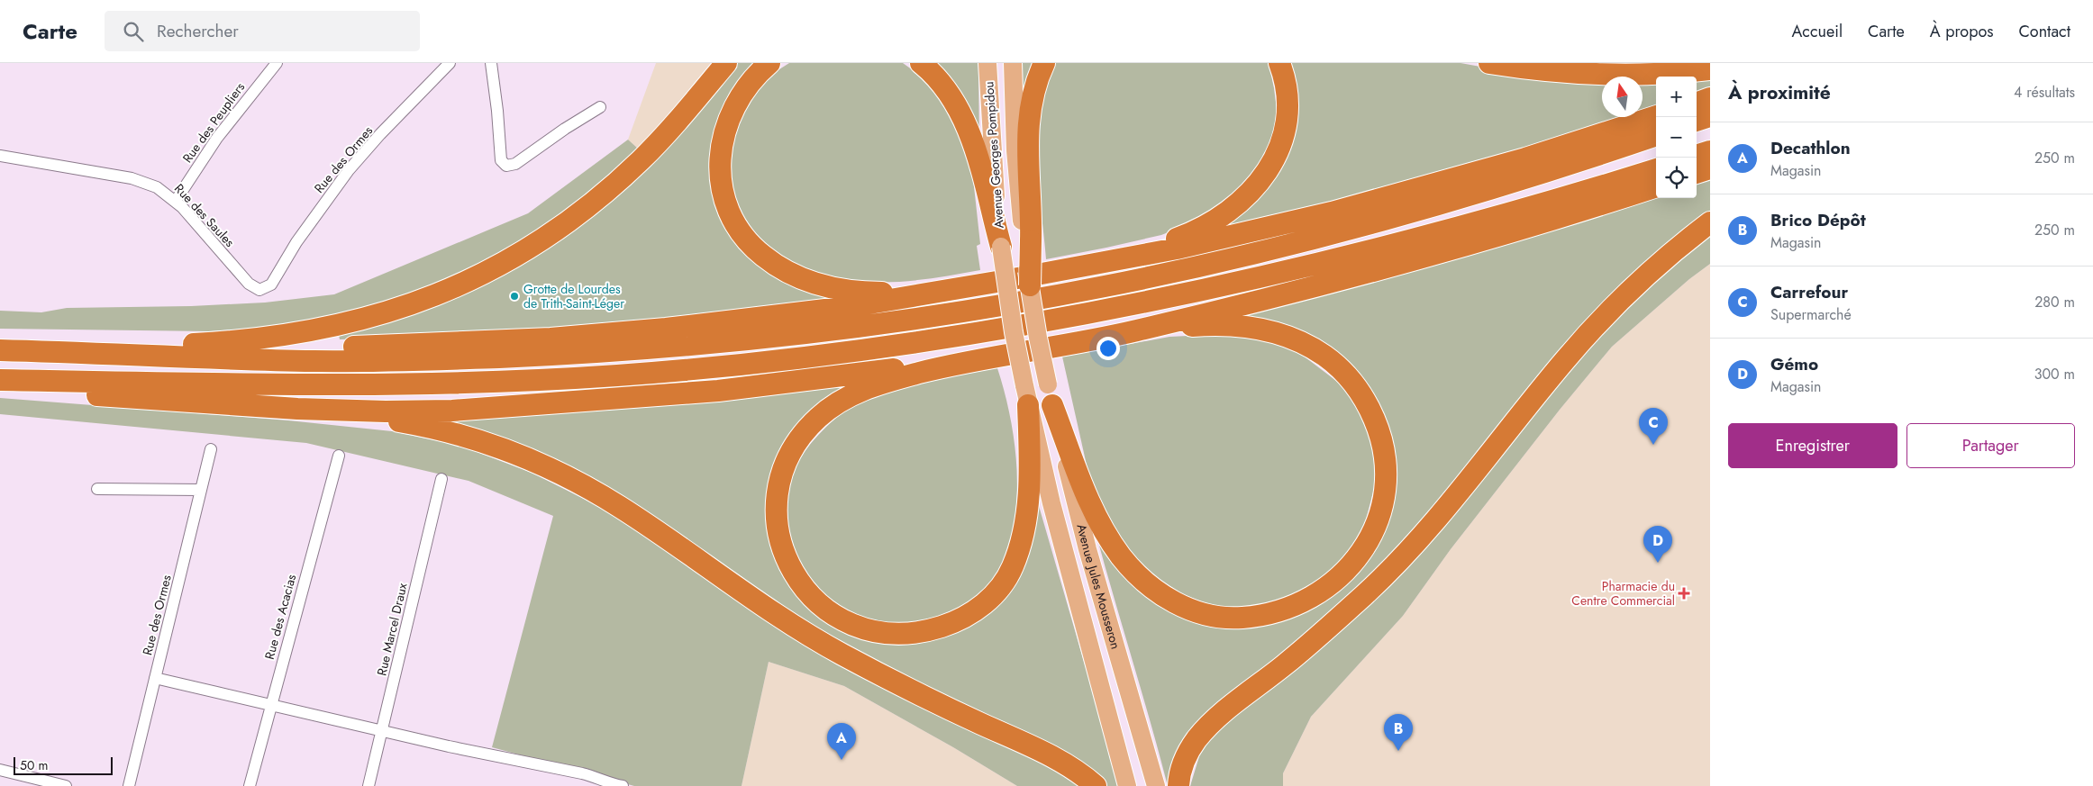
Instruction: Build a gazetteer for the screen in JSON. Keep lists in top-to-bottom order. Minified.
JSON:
{"streets":{"main road":["Avenue Georges Pompidou","Avenue Jules Mousseron"],"street":["Rue des Peupliers","Rue des Ormes","Rue des Saules","Rue des Acacias","Rue Marcel Draux"]},"crossings":[["Rue des Peupliers","Rue des Saules"],["Avenue Georges Pompidou","Avenue Jules Mousseron"],["Rue des Ormes","Rue des Saules"]],"places":{"other":["Grotte de Lourdes de Trith-Saint-Léger"],"health":["Pharmacie du Centre Commercial"]},"scale_bar":"50 m","north":"top","page":{"header":"Carte","search":"Rechercher","nav":["Accueil","Carte","À propos","Contact"],"heading":["À proximité","4 résultats"],"map_buttons":["+","−"],"list":[{"mark":"A","name":"Decathlon","note":"Magasin","value":"250 m"},{"mark":"B","name":"Brico Dépôt","note":"Magasin","value":"250 m"},{"mark":"C","name":"Carrefour","note":"Supermarché","value":"280 m"},{"mark":"D","name":"Gémo","note":"Magasin","value":"300 m"}],"pins":["C","D","B","A"],"buttons":["Enregistrer","Partager"],"scale":"50 m"}}
